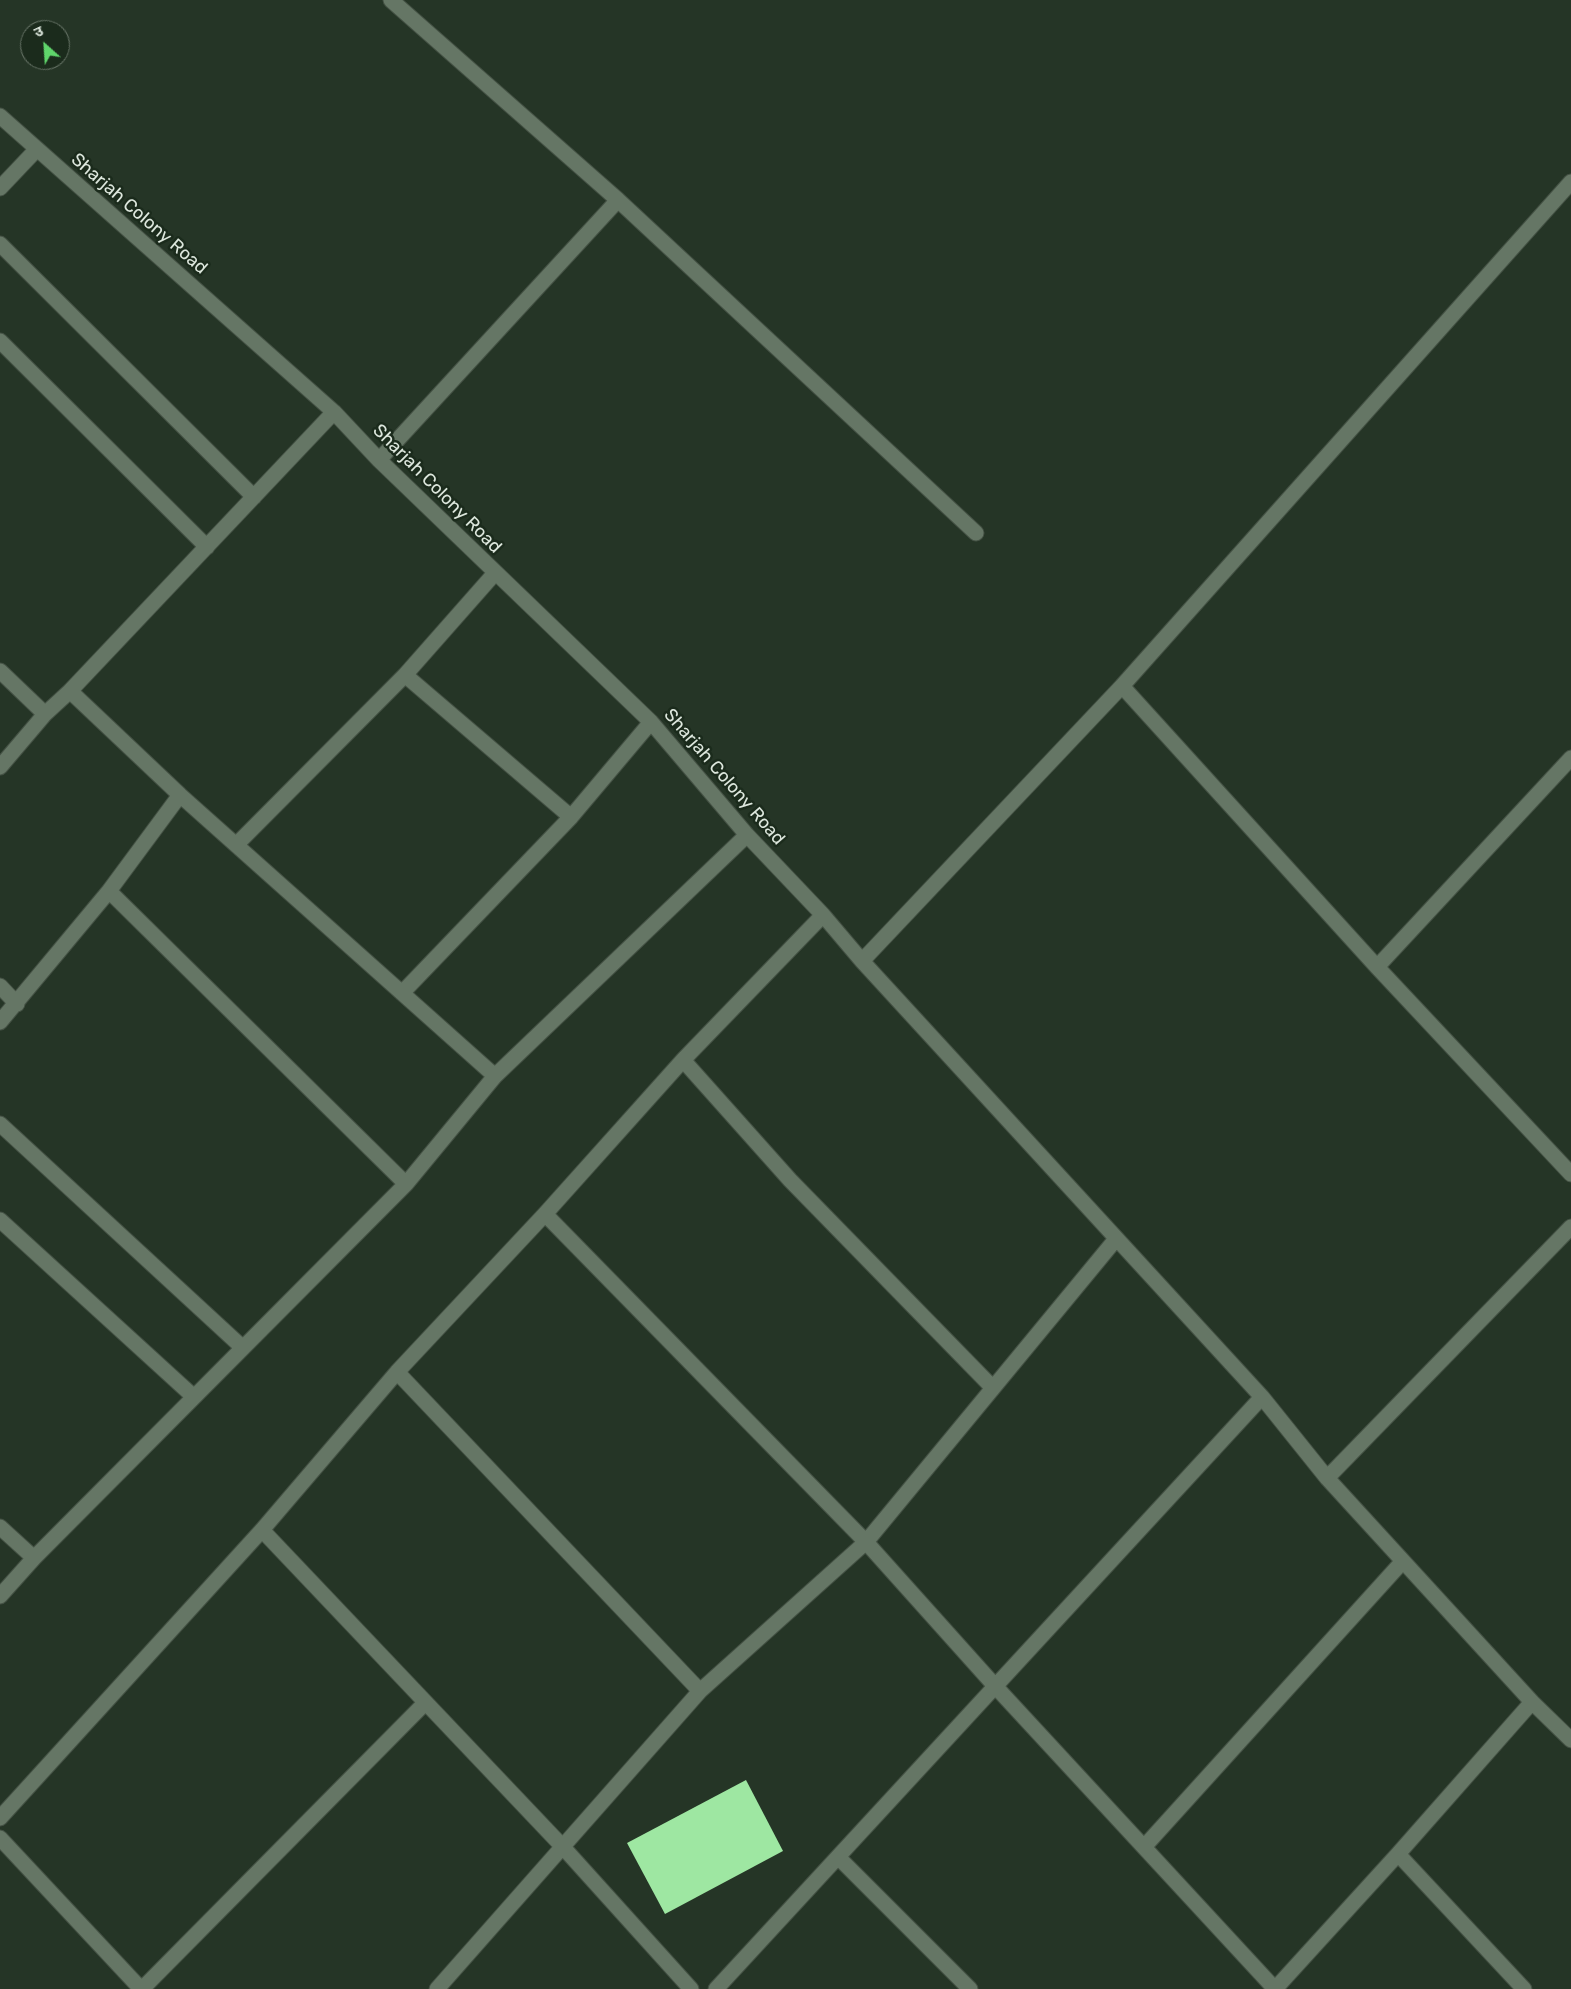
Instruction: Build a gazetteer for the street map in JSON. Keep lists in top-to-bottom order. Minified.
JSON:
{"streets":{"street":["Sharjah Colony Road"]},"north":"top left"}
